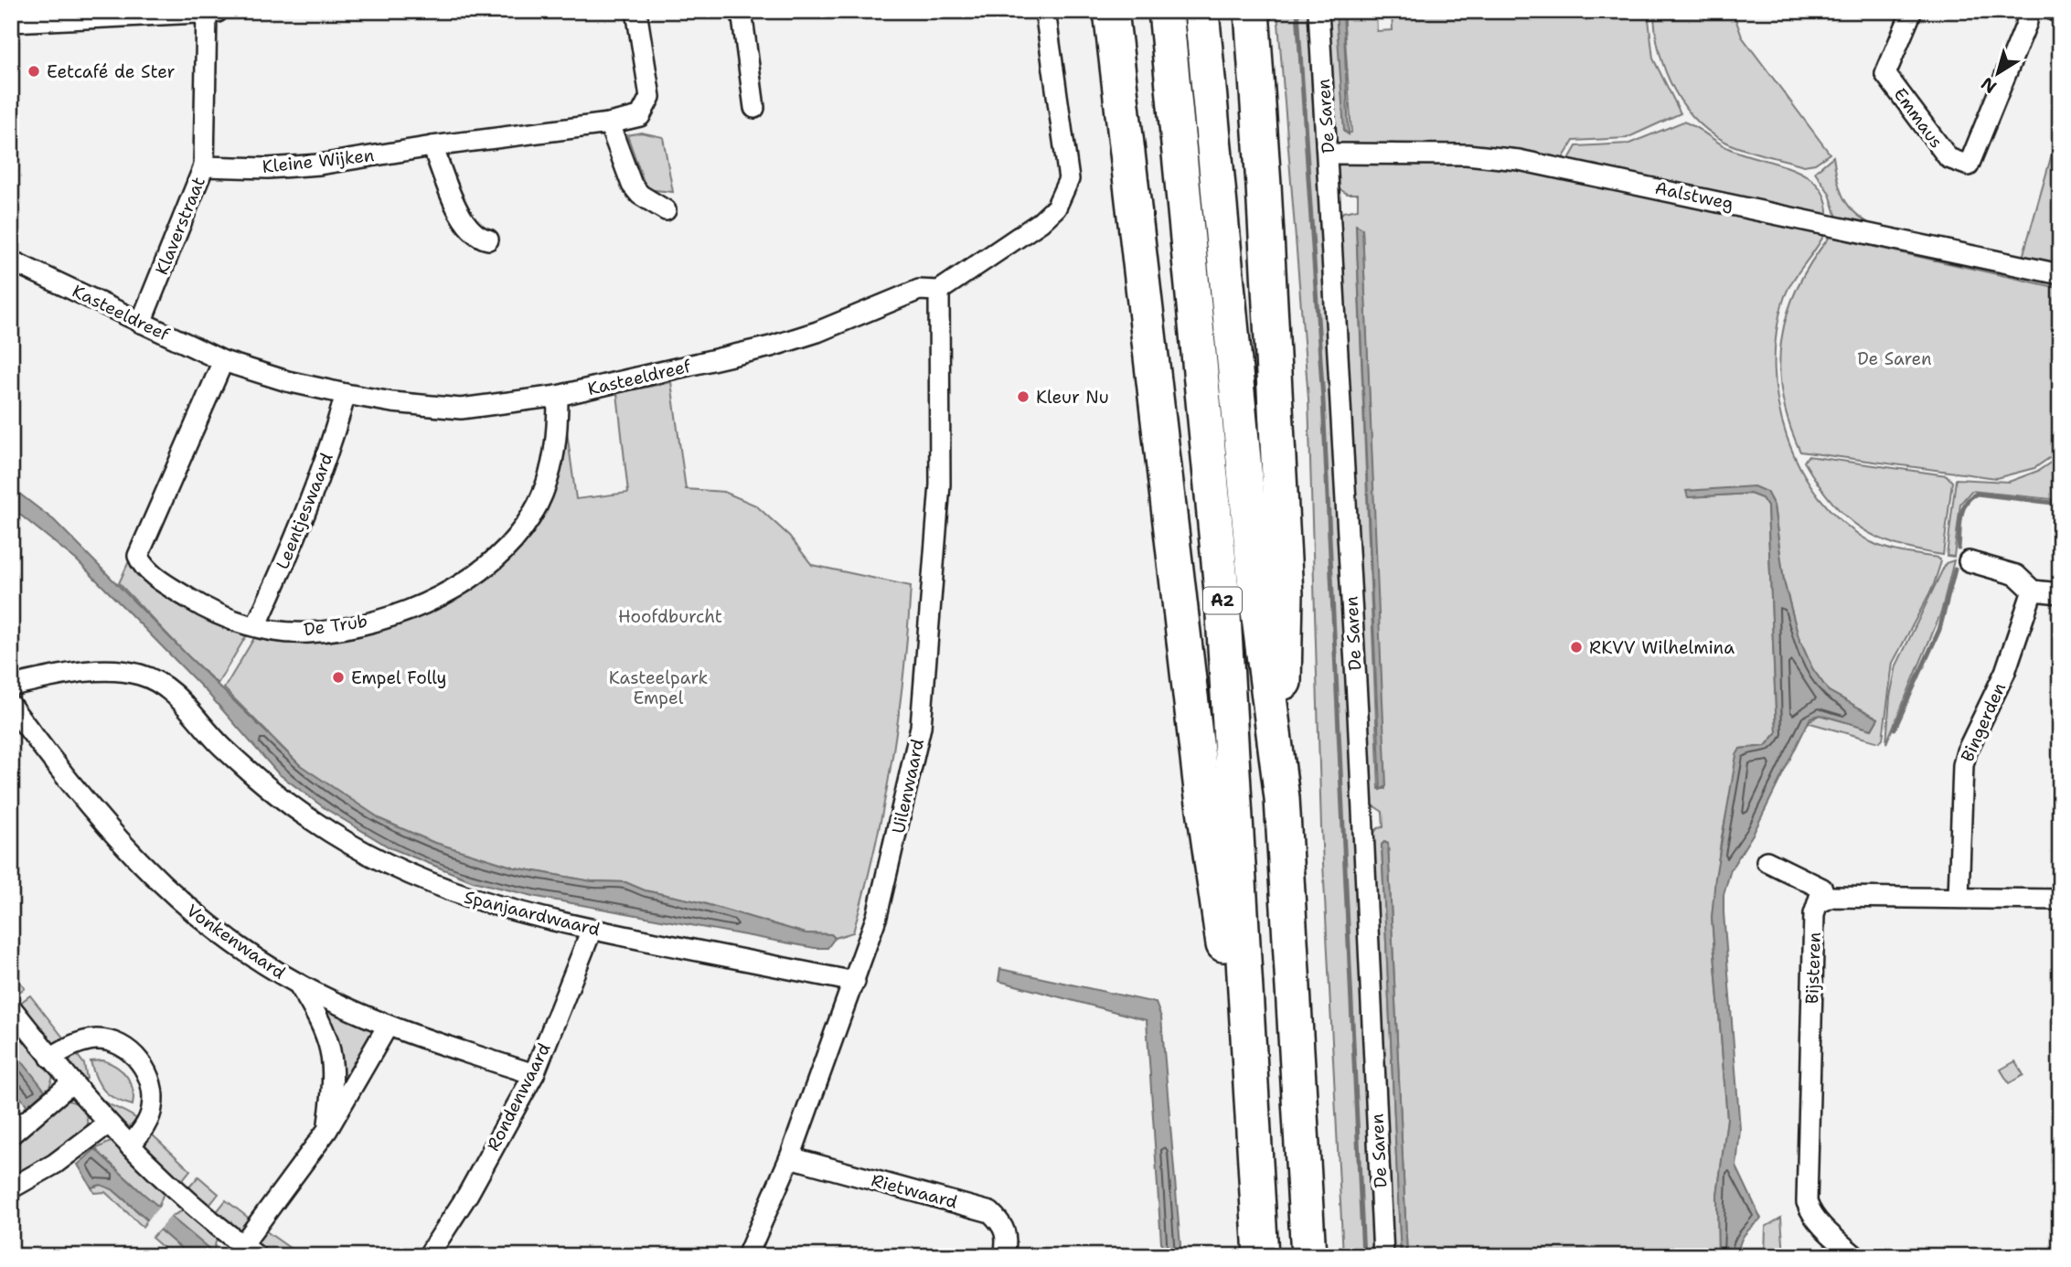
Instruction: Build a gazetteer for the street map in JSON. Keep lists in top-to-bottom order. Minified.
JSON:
{"streets":{"highway":["A2"],"street":["De Saren","Emmaus","Kleine Wijken","Aalstweg","Klaverstraat","Kasteeldreef","Leentjeswaard","De Trub","Bingerden","Uilenwaard","Spanjaardwaard","Vonkenwaard","Bijsteren","Rondenwaard","Rietwaard"]},"crossings":[["De Saren","Aalstweg"],["Kleine Wijken","Klaverstraat"],["Klaverstraat","Kasteeldreef"],["Kasteeldreef","Leentjeswaard"],["Kasteeldreef","De Trub"],["Kasteeldreef","Uilenwaard"],["Leentjeswaard","De Trub"],["Uilenwaard","Spanjaardwaard"],["Uilenwaard","Rietwaard"],["Spanjaardwaard","Rondenwaard"],["Vonkenwaard","Rondenwaard"]],"parks":["De Saren","Hoofdburcht","Kasteelpark Empel"],"places":["Eetcafé de Ster","Kleur Nu","RKVV Wilhelmina","Empel Folly"],"north":"bottom left"}
